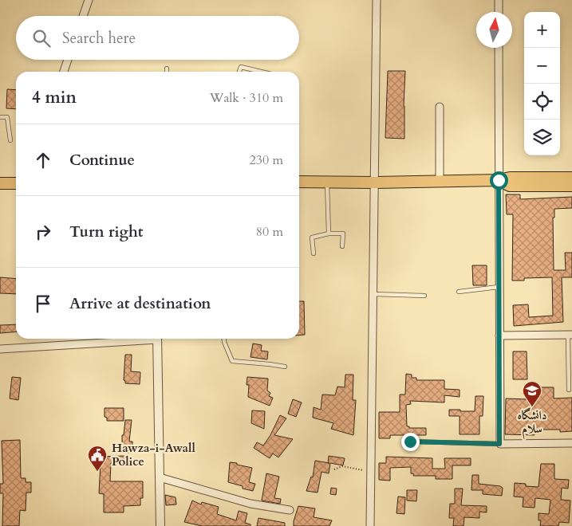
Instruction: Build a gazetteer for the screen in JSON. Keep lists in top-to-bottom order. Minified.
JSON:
{"places":{"school or university":["دانشگاه سلام"],"public building":["Hawza-i-Awall Police"]},"north":"top","page":{"map_buttons":["+","−"],"search":"Search here","heading":["4 min","Walk · 310 m"],"list":[["Continue","230 m"],["Turn right","80 m"],"Arrive at destination"]}}
